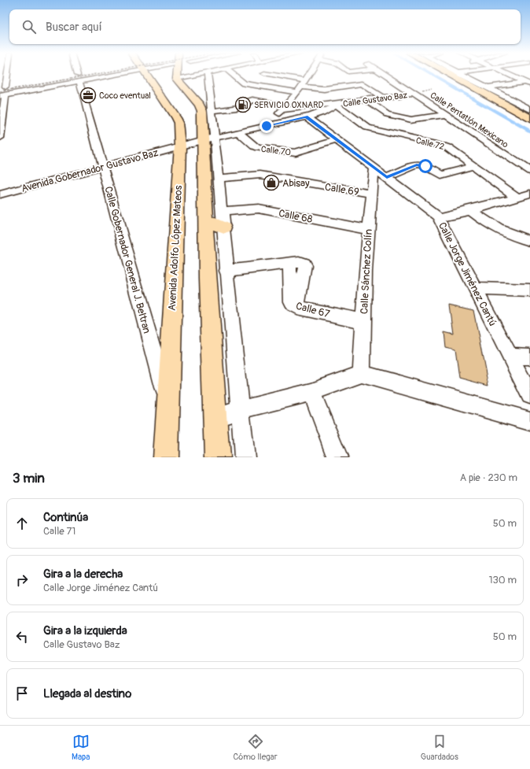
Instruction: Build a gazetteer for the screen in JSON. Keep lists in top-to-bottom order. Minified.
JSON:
{"streets":{"main road":["Avenida Adolfo López Mateos"],"street":["Calle Gustavo Baz","Calle Pentatlón Mexicano","Calle 72","Calle 70","Avenida Gobernador Gustavo Baz","Calle 69","Calle 68","Calle Gobernador General J. Beltran","Calle Sánchez Colín","Calle Jorge Jiménez Cantú","Calle 67"]},"crossings":[["Calle Gustavo Baz","Calle Pentatlón Mexicano"],["Calle Gustavo Baz","Calle 72"],["Calle Gustavo Baz","Calle 70"],["Calle Gustavo Baz","Avenida Gobernador Gustavo Baz"],["Calle Gustavo Baz","Avenida Adolfo López Mateos"],["Calle Gustavo Baz","Calle Jorge Jiménez Cantú"],["Calle 70","Calle Jorge Jiménez Cantú"],["Avenida Gobernador Gustavo Baz","Avenida Adolfo López Mateos"],["Avenida Gobernador Gustavo Baz","Calle Gobernador General J. Beltran"],["Calle 69","Calle Sánchez Colín"],["Calle 68","Calle Sánchez Colín"],["Avenida Adolfo López Mateos","Calle Gobernador General J. Beltran"],["Calle Sánchez Colín","Calle Jorge Jiménez Cantú"],["Calle Sánchez Colín","Calle 67"]],"places":{"office":["Coco eventual"],"fuel station":["SERVICIO OXNARD"],"shop":["Abisay"]},"page":{"search":"Buscar aquí","heading":["3 min","A pie · 230 m"],"list":[["Continúa","Calle 71","50 m"],["Gira a la derecha","Calle Jorge Jiménez Cantú","130 m"],["Gira a la izquierda","Calle Gustavo Baz","50 m"],"Llegada al destino"],"nav":["Mapa","Cómo llegar","Guardados"]}}
